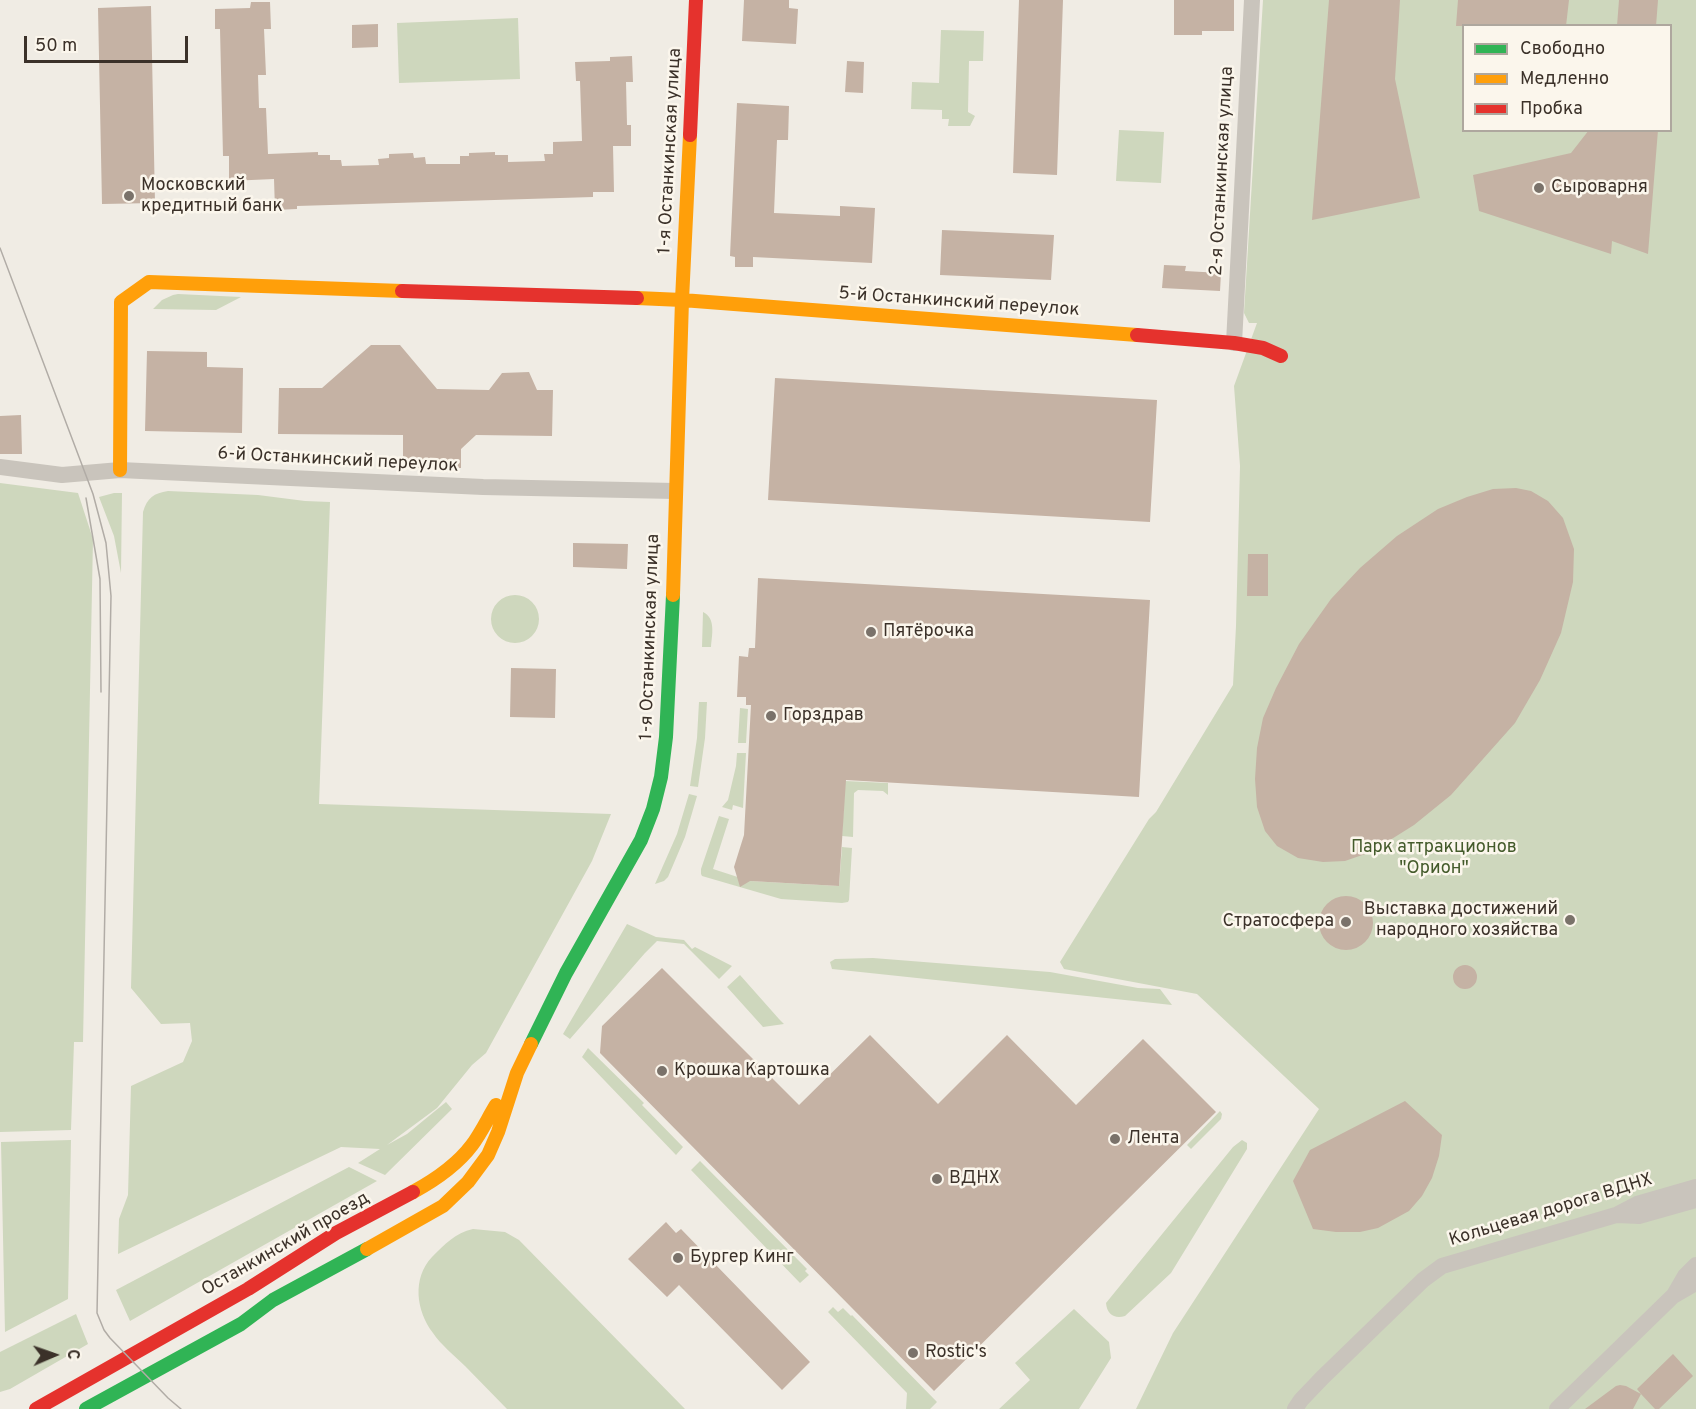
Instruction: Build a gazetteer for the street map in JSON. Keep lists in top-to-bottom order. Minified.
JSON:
{"streets":{"street":["1-я Останкинская улица","2-я Останкинская улица","5-й Останкинский переулок","6-й Останкинский переулок","Кольцевая дорога ВДНХ","Останкинский проезд"]},"crossings":[["1-я Останкинская улица","5-й Останкинский переулок"],["1-я Останкинская улица","6-й Останкинский переулок"],["1-я Останкинская улица","Останкинский проезд"],["2-я Останкинская улица","5-й Останкинский переулок"],["5-й Останкинский переулок","6-й Останкинский переулок"]],"parks":["Парк аттракционов \"Орион\""],"places":["Сыроварня","Московский кредитный банк","Пятёрочка","Горздрав","Выставка достижений народного хозяйства","Стратосфера","Крошка Картошка","Лента","ВДНХ","Бургер Кинг","Rostic's"],"legend":["Свободно","Медленно","Пробка"],"scale_bar":"50 m","north":"right"}
